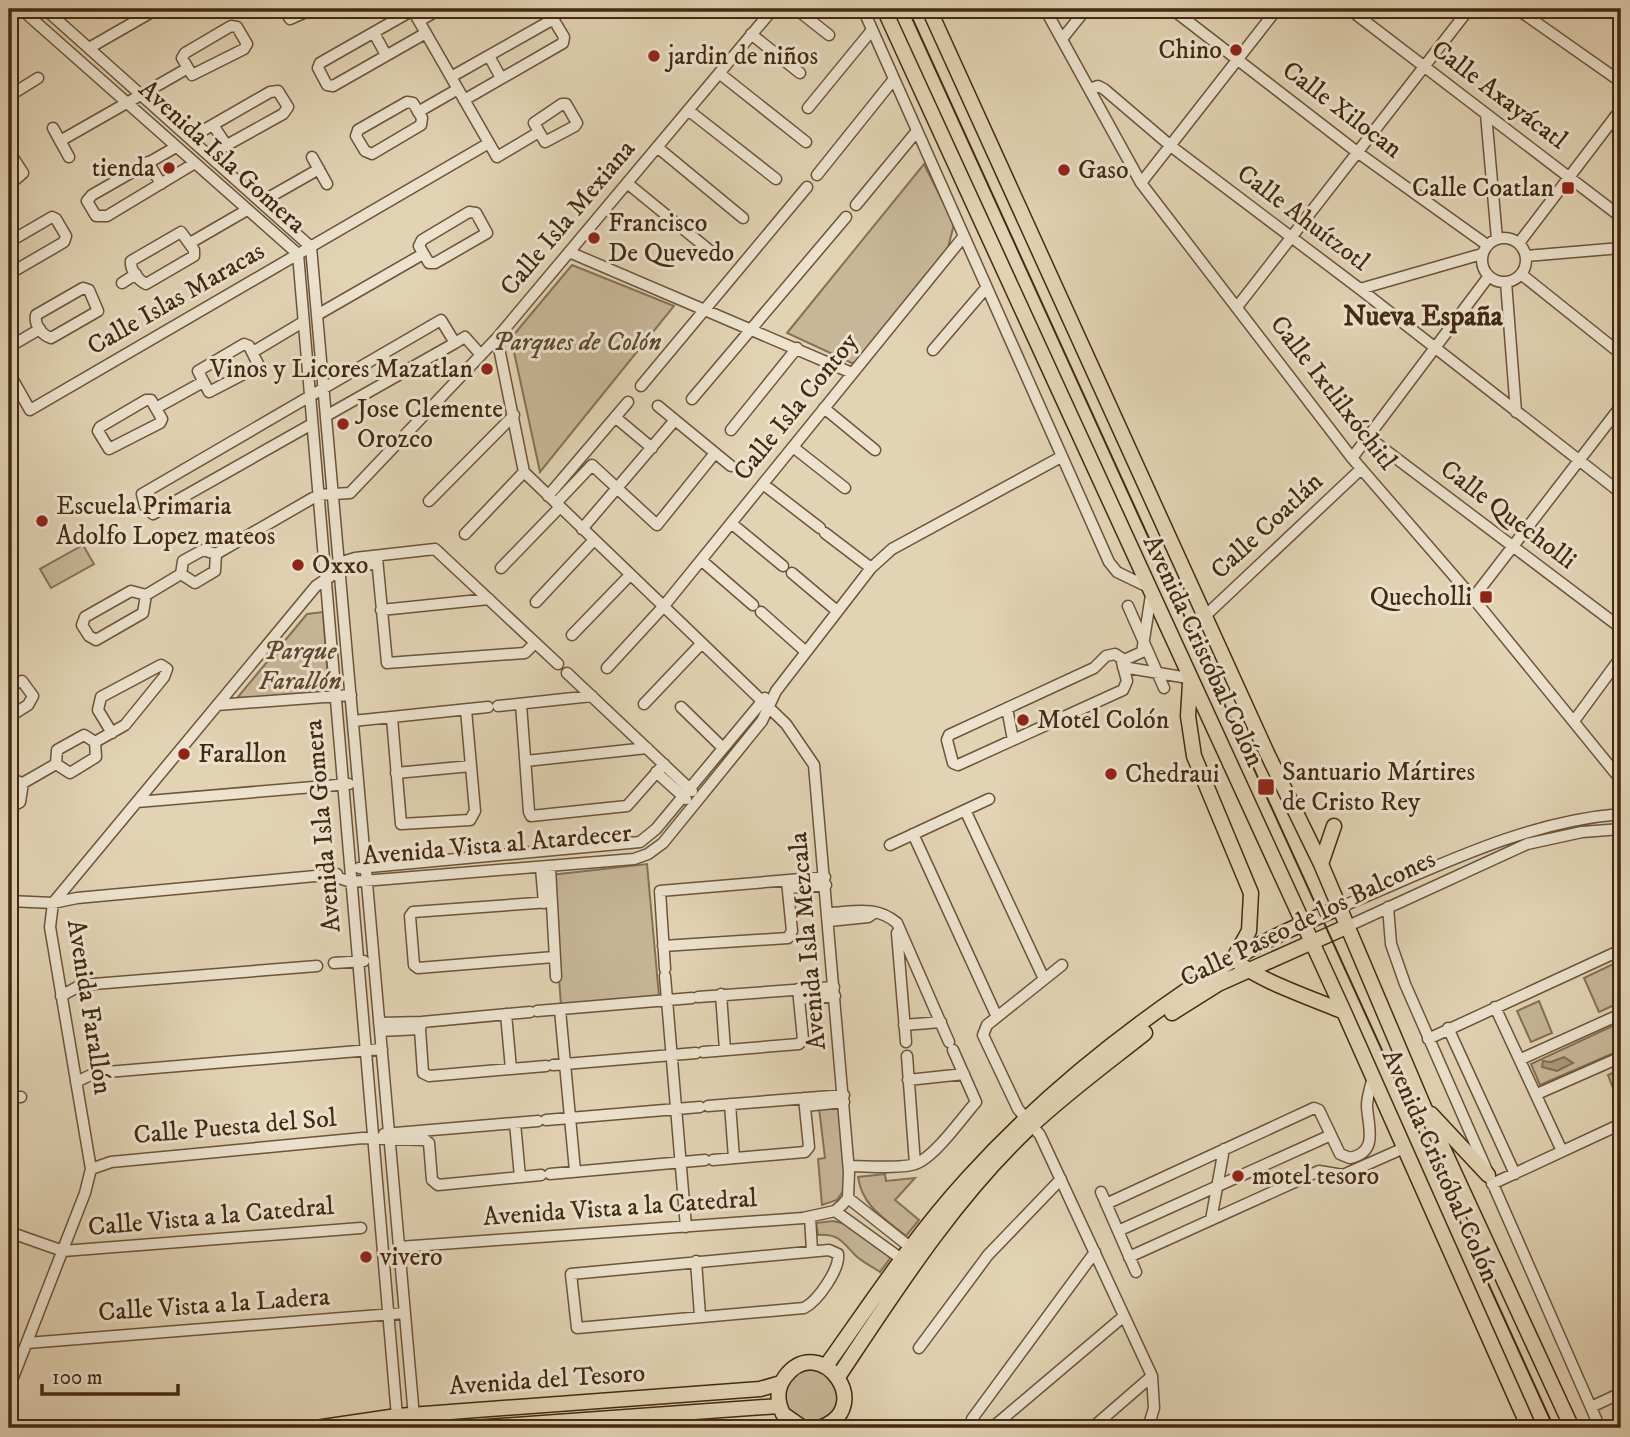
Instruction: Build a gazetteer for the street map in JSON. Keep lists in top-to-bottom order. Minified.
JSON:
{"streets":{"main road":["Avenida Cristóbal Colón","Calle Paseo de los Balcones","Avenida del Tesoro"],"street":["Calle Axayácatl","Calle Xilocan","Avenida Isla Gomera","Calle Isla Mexiana","Calle Ahuítzotl","Calle Islas Maracas","Calle Ixtlilxóchitl","Calle Isla Contoy","Calle Quecholli","Calle Coatlán","Avenida Vista al Atardecer","Avenida Isla Mezcala","Avenida Farallón","Calle Puesta del Sol","Avenida Vista a la Catedral","Calle Vista a la Catedral","Calle Vista a la Ladera"]},"crossings":[["Calle Xilocan","Calle Coatlán"],["Avenida Isla Gomera","Calle Isla Mexiana"],["Avenida Isla Gomera","Calle Islas Maracas"],["Avenida Isla Gomera","Avenida Vista al Atardecer"],["Avenida Isla Gomera","Avenida Farallón"],["Avenida Isla Gomera","Calle Puesta del Sol"],["Avenida Isla Gomera","Avenida Vista a la Catedral"],["Avenida Isla Gomera","Calle Vista a la Ladera"],["Avenida Isla Gomera","Avenida del Tesoro"],["Calle Ahuítzotl","Calle Ixtlilxóchitl"],["Calle Ahuítzotl","Calle Coatlán"],["Calle Ixtlilxóchitl","Calle Coatlán"],["Calle Isla Contoy","Avenida Isla Mezcala"],["Calle Quecholli","Calle Coatlán"],["Calle Coatlán","Avenida Cristóbal Colón"],["Avenida Cristóbal Colón","Calle Paseo de los Balcones"],["Avenida Vista al Atardecer","Avenida Isla Mezcala"],["Avenida Isla Mezcala","Avenida Vista a la Catedral"],["Avenida Farallón","Calle Puesta del Sol"],["Avenida Farallón","Calle Vista a la Catedral"],["Avenida Farallón","Calle Vista a la Ladera"]],"districts":["Nueva España"],"parks":["Parques de Colón","Parque Farallón"],"places":{"other":["Chino","jardin de niños","tienda","Gaso","Francisco De Quevedo","Vinos y Licores Mazatlan","Jose Clemente Orozco","Escuela Primaria Adolfo Lopez mateos","Oxxo","Motel Colón","Farallon","Chedraui","motel tesoro","vivero"],"transit":["Calle Coatlan","Quecholli","Santuario Mártires de Cristo Rey"]},"scale_bar":"100 m"}
